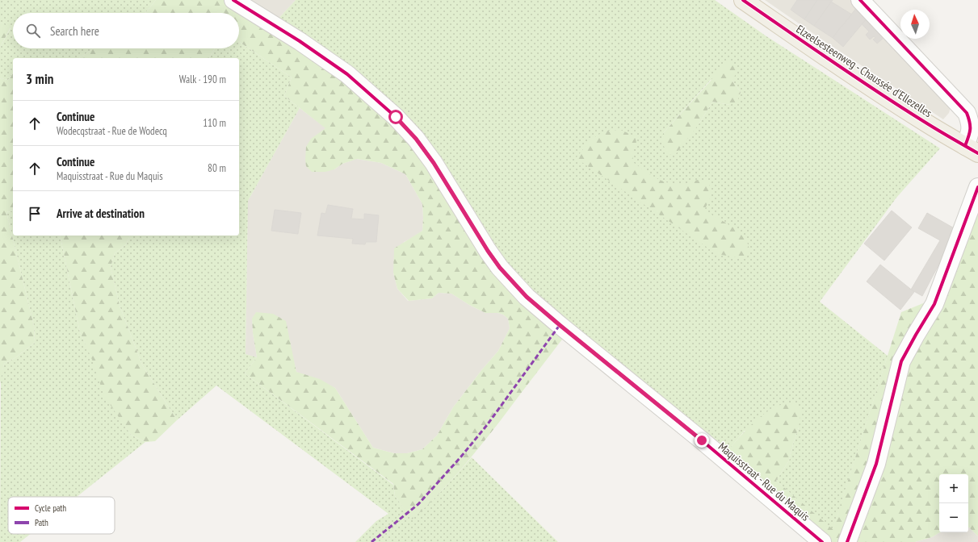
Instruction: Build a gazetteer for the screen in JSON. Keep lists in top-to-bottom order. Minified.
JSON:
{"streets":{"main road":["Elzeelsesteenweg - Chaussée d'Ellezelles"],"street":["Maquisstraat - Rue du Maquis"]},"legend":["Cycle path","Path"],"north":"top","page":{"search":"Search here","heading":["3 min","Walk · 190 m"],"list":[["Continue","Wodecqstraat - Rue de Wodecq","110 m"],["Continue","Maquisstraat - Rue du Maquis","80 m"],"Arrive at destination"],"map_buttons":["+","−"]}}
